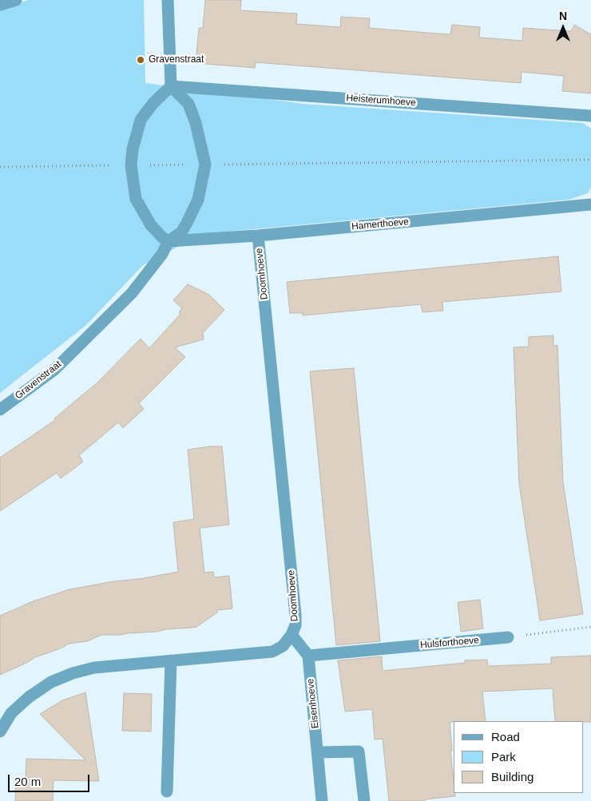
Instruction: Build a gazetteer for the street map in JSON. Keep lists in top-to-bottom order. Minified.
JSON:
{"streets":{"street":["Heisterumhoeve","Hamerthoeve","Doomhoeve","Gravenstraat","Hulsforthoeve","Eisenhoeve"]},"crossings":[["Heisterumhoeve","Gravenstraat"],["Hamerthoeve","Doomhoeve"],["Hamerthoeve","Gravenstraat"],["Hulsforthoeve","Eisenhoeve"]],"places":["Gravenstraat"],"legend":["Road","Park","Building"],"scale_bar":"20 m","north":"top"}
